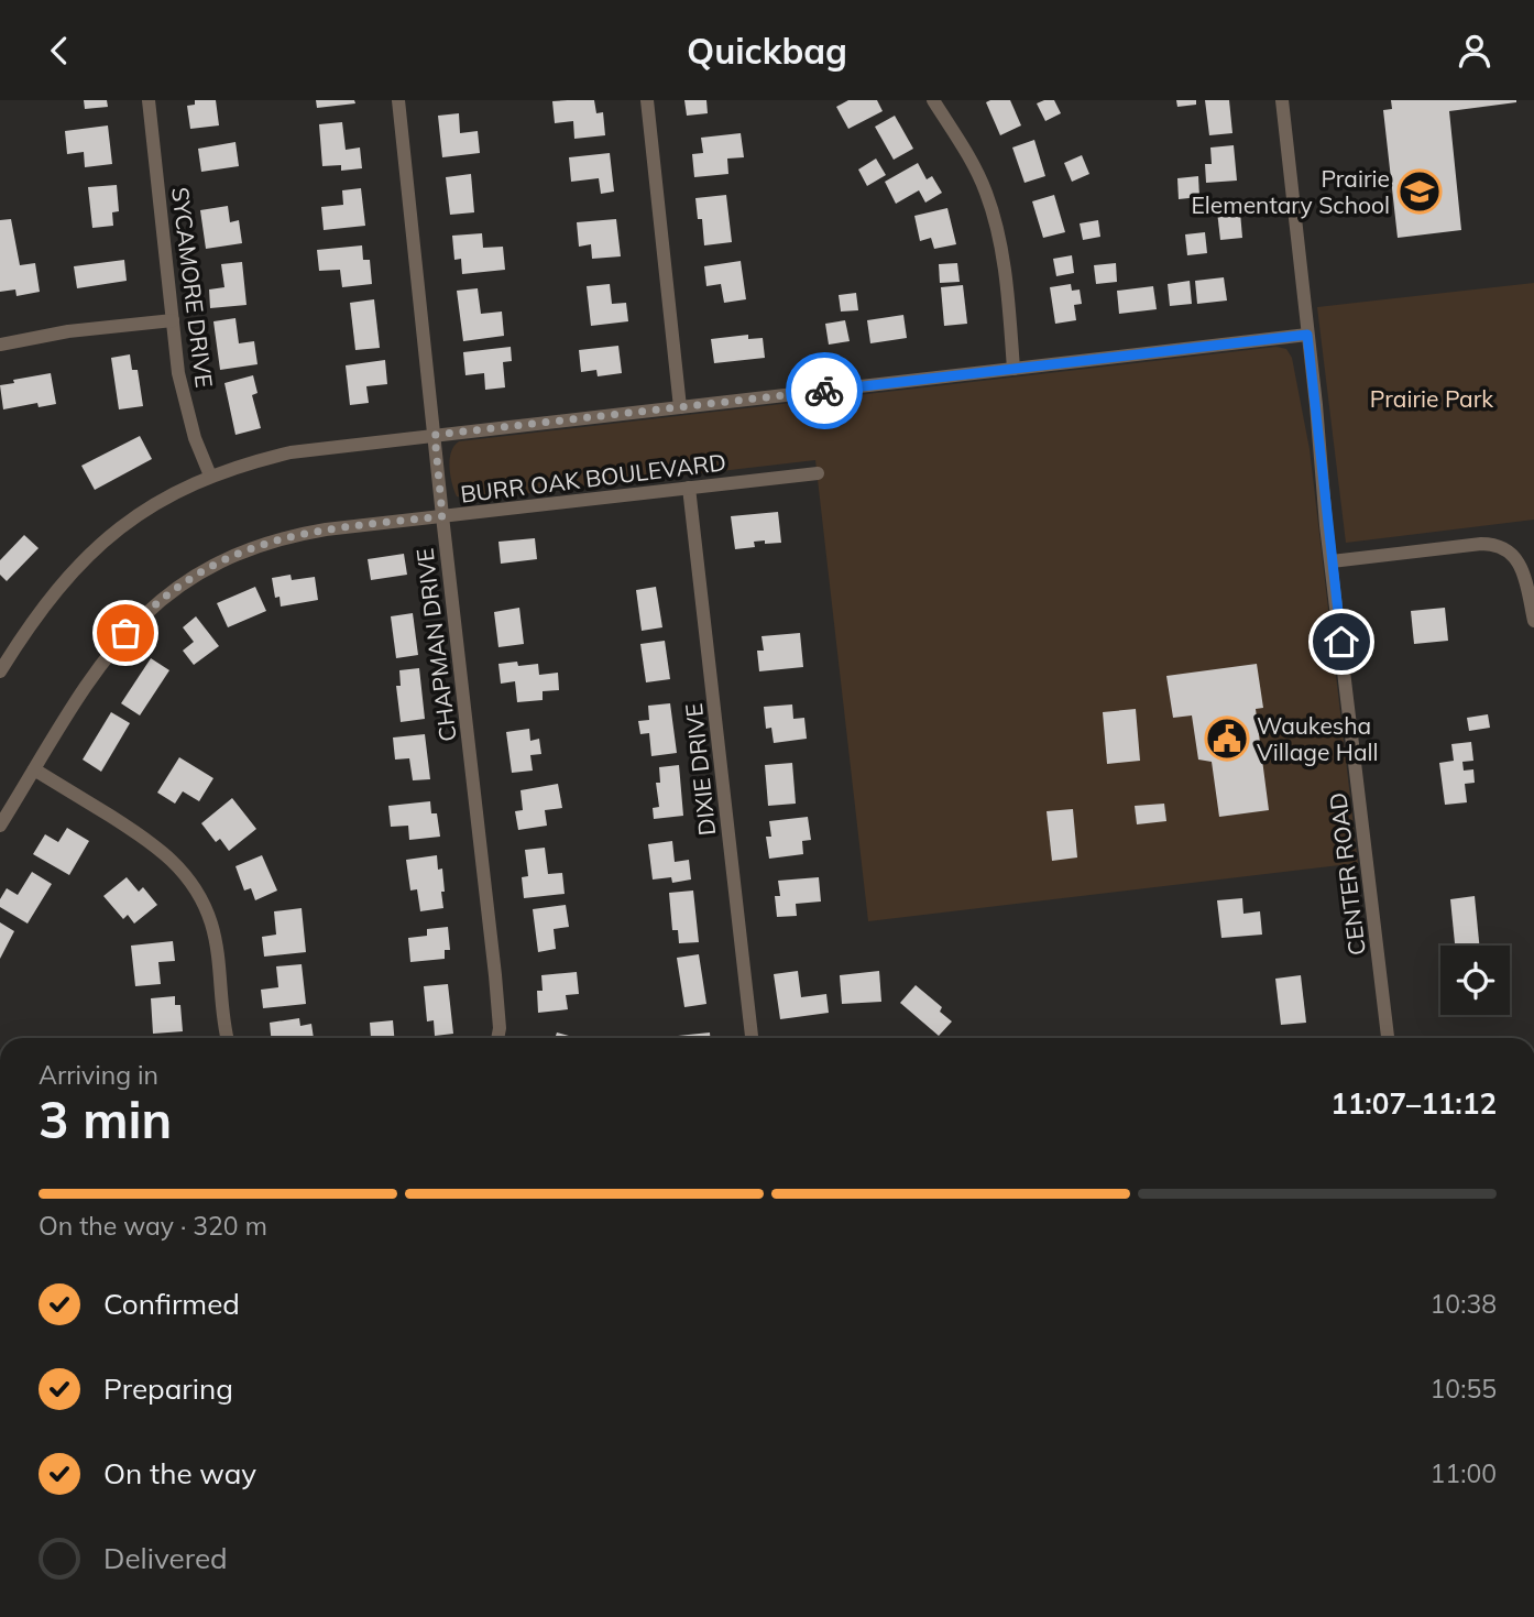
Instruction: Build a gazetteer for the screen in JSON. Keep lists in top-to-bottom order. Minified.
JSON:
{"streets":{"street":["SYCAMORE DRIVE","BURR OAK BOULEVARD","CHAPMAN DRIVE","DIXIE DRIVE","CENTER ROAD"]},"crossings":[["BURR OAK BOULEVARD","CHAPMAN DRIVE"],["BURR OAK BOULEVARD","DIXIE DRIVE"]],"parks":["Prairie Park"],"places":{"school or university":["Prairie Elementary School"],"public building":["Waukesha Village Hall"]},"page":{"header":"Quickbag","heading":["3 min","Arriving in","11:07–11:12"],"bar":"On the way · 320 m","list":[["Confirmed","10:38"],["Preparing","10:55"],["On the way","11:00"],"Delivered"]}}
